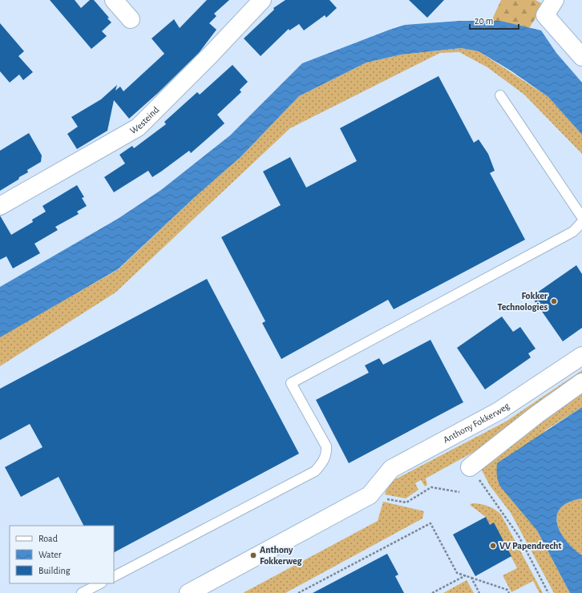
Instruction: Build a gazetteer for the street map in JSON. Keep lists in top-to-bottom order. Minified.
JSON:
{"streets":{"street":["Westeind","Anthony Fokkerweg"]},"places":["Fokker Technologies","VV Papendrecht","Anthony Fokkerweg"],"legend":["Road","Water","Building"],"scale_bar":"20 m"}
